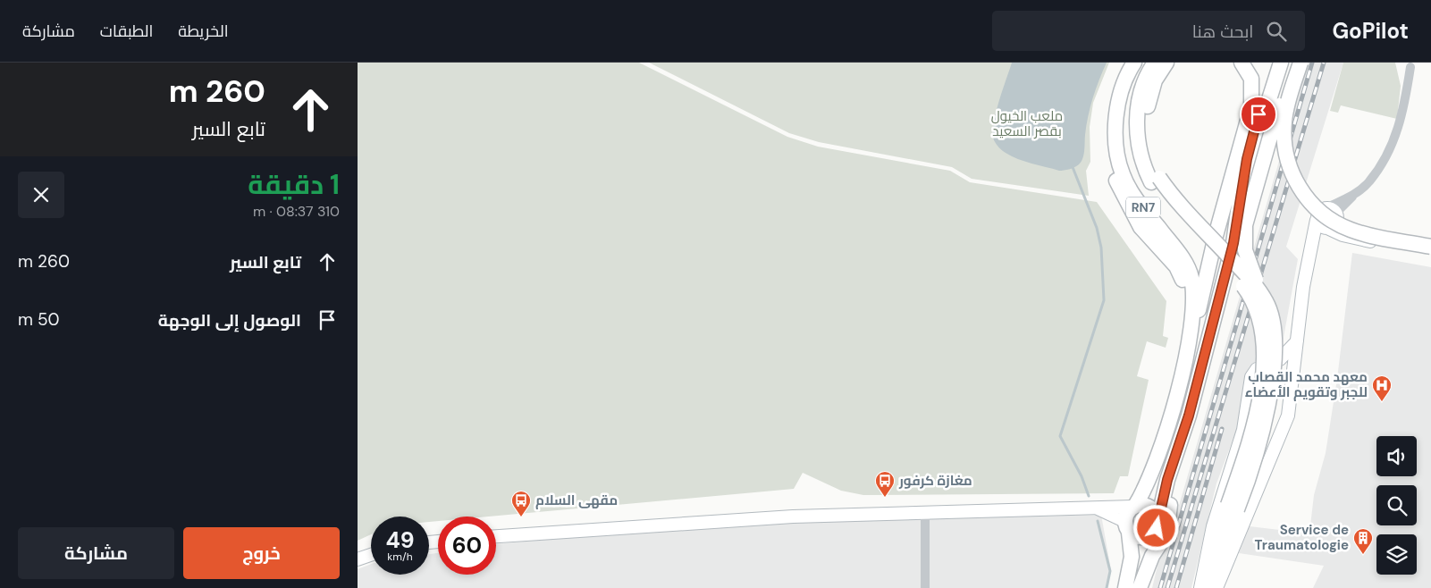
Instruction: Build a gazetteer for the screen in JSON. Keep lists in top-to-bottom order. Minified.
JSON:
{"streets":{"main road":["RN7"]},"parks":["ملعب الخيول بقصر السعيد"],"places":{"hospital":["معهد محمد القصاب للجبر وتقويم الأعضاء"],"bus stop":["مغازة كرفور","مقهى السلام"],"building":["Service de Traumatologie"]},"page":{"header":"GoPilot","search":"ابحث هنا","nav":["الخريطة","الطبقات","مشاركة"],"turn":["260 m","تابع السير"],"heading":["1 دقيقة","310 m · 08:37"],"list":[{"name":"تابع السير","value":"260 m"},{"name":"الوصول إلى الوجهة","value":"50 m"}],"speed":"49 km/h","limit":"60","buttons":["خروج","مشاركة"]}}
